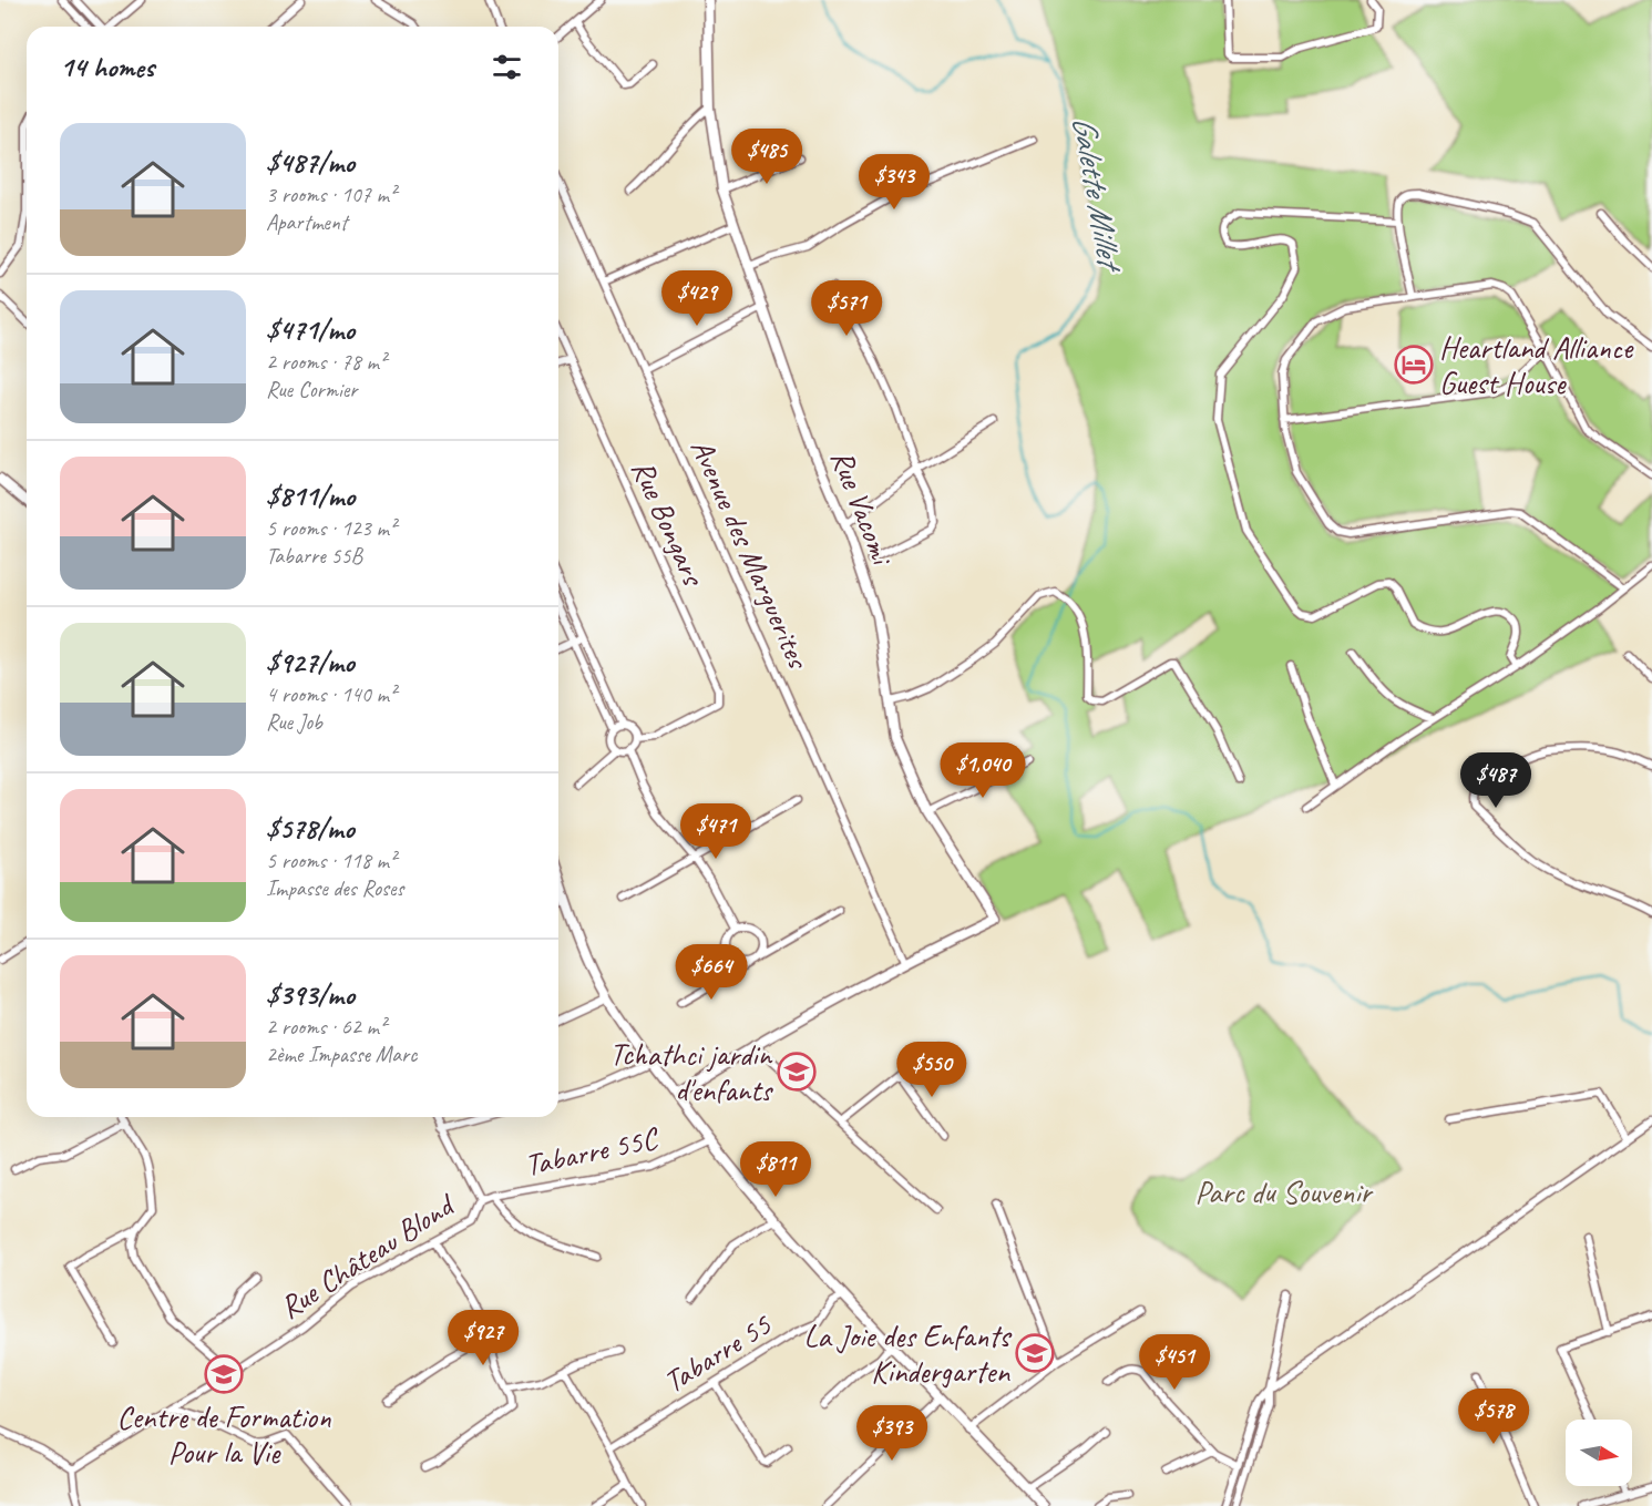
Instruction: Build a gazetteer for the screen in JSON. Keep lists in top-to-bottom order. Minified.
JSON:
{"streets":{"street":["Rue Vacomi","Rue Bongars","Avenue des Marguerites","Tabarre 55C","Rue Château Blond","Tabarre 55"]},"crossings":[["Rue Vacomi","Avenue des Marguerites"],["Tabarre 55C","Rue Château Blond"]],"water":["Galette Millet"],"parks":["Parc du Souvenir"],"places":{"hotel":["Heartland Alliance Guest House"],"school or university":["Tchathci jardin d'enfants","La Joie des Enfants Kindergarten","Centre de Formation Pour la Vie"]},"north":"right","page":{"heading":"14 homes","list":[{"name":"$487/mo","note":"3 rooms · 107 m² · Apartment"},{"name":"$471/mo","note":"2 rooms · 78 m² · Rue Cormier"},{"name":"$811/mo","note":"5 rooms · 123 m² · Tabarre 55B"},{"name":"$927/mo","note":"4 rooms · 140 m² · Rue Job"},{"name":"$578/mo","note":"5 rooms · 118 m² · Impasse des Roses"},{"name":"$393/mo","note":"2 rooms · 62 m² · 2ème Impasse Marc"}],"price":["$485","$343","$429","$571","$1,040","$487","$471","$664","$550","$811","$927","$451","$578","$393"]}}
